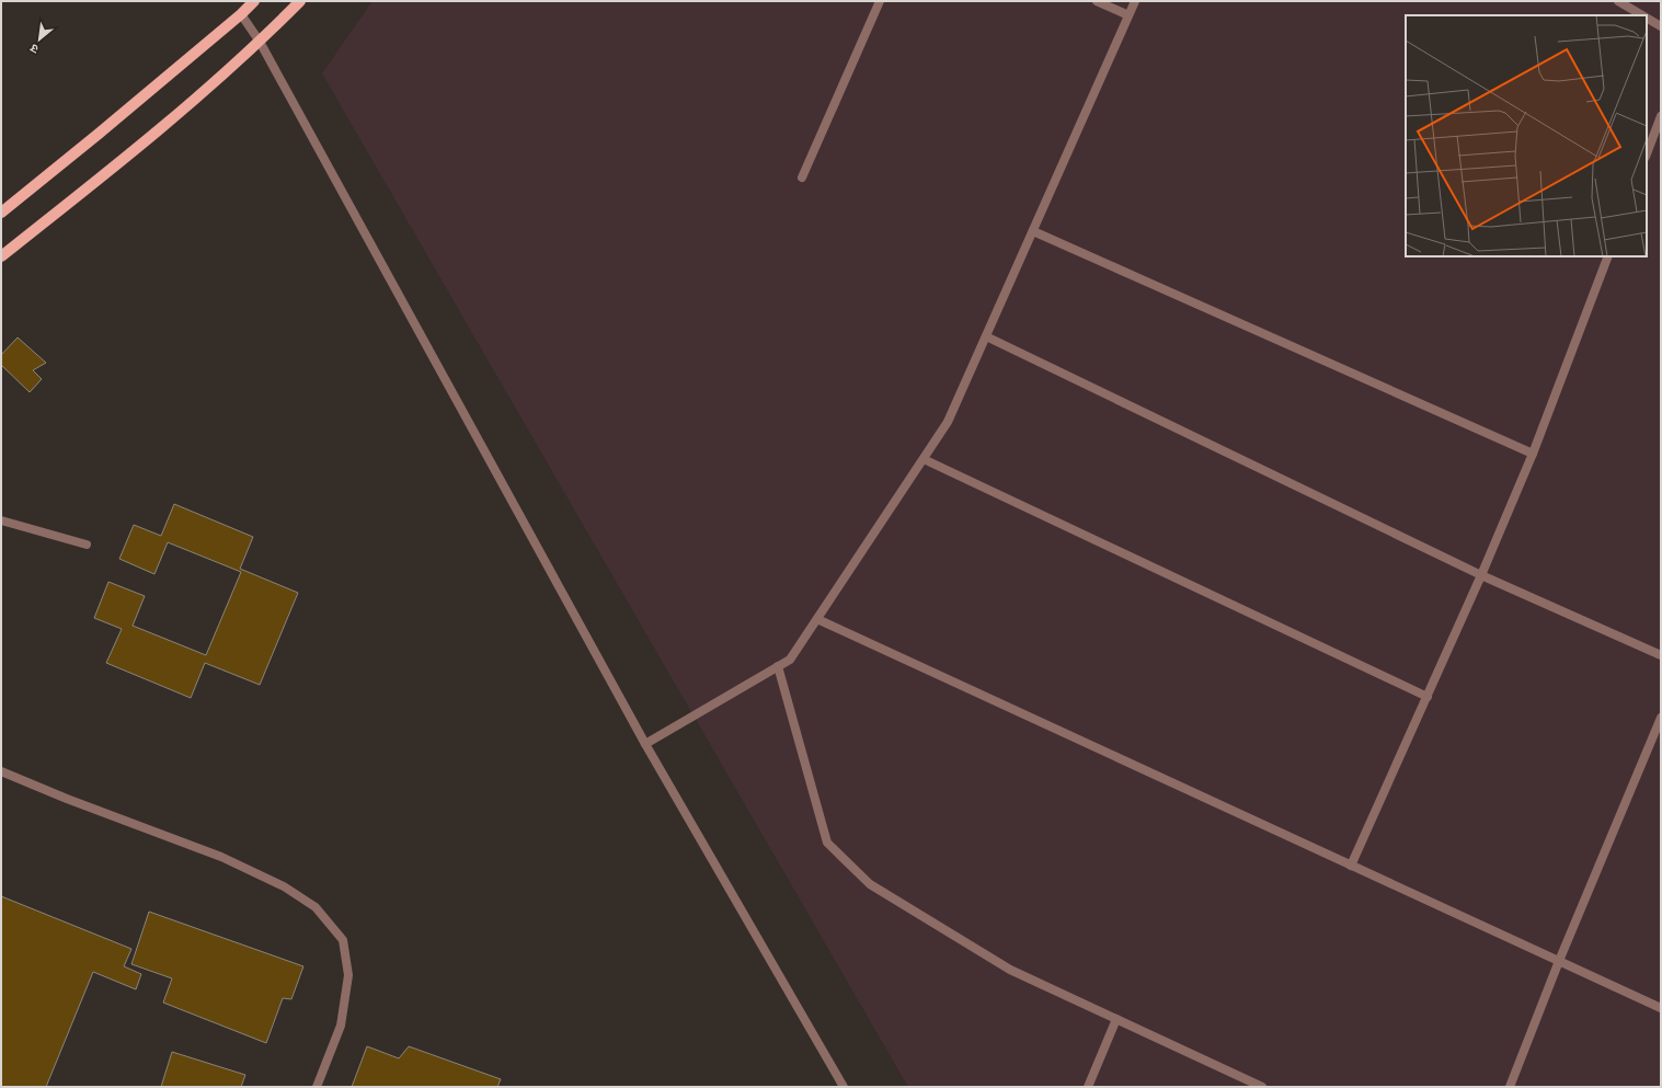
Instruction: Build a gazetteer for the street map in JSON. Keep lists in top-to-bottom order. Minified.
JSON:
{"north":"bottom left"}
